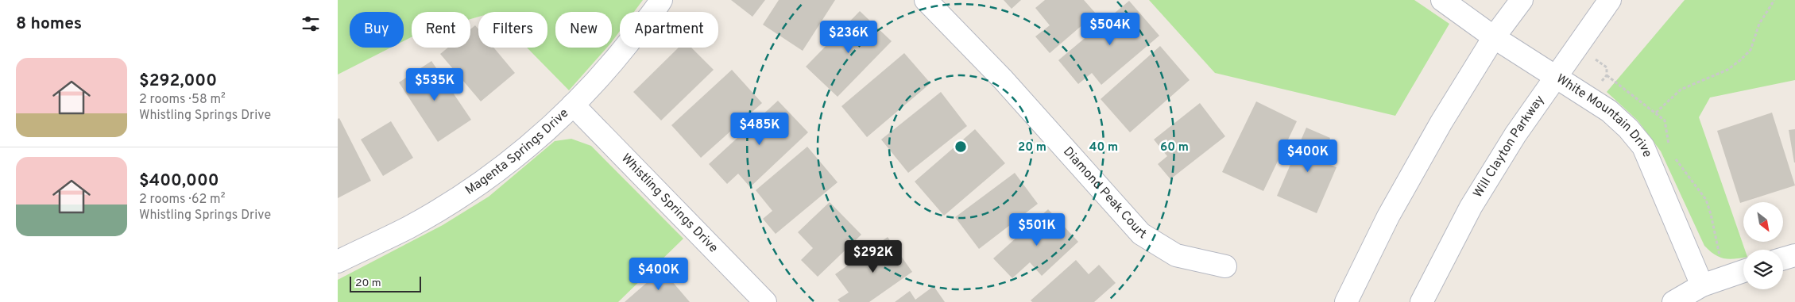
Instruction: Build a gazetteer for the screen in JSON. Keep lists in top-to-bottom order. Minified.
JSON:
{"streets":{"street":["White Mountain Drive","Will Clayton Parkway","Magenta Springs Drive","Diamond Peak Court","Whistling Springs Drive"]},"crossings":[["White Mountain Drive","Will Clayton Parkway"],["Magenta Springs Drive","Whistling Springs Drive"]],"scale_bar":"20 m","north":"bottom right","page":{"heading":"8 homes","chip":["Buy","Rent","Filters","New","Apartment"],"price":["$504K","$236K","$535K","$485K","$400K","$501K","$292K","$400K"],"list":[{"name":"$292,000","note":"2 rooms · 58 m² · Whistling Springs Drive"},{"name":"$400,000","note":"2 rooms · 62 m² · Whistling Springs Drive"}],"scale":"20 m"},"rings":["20 m","40 m","60 m"]}
